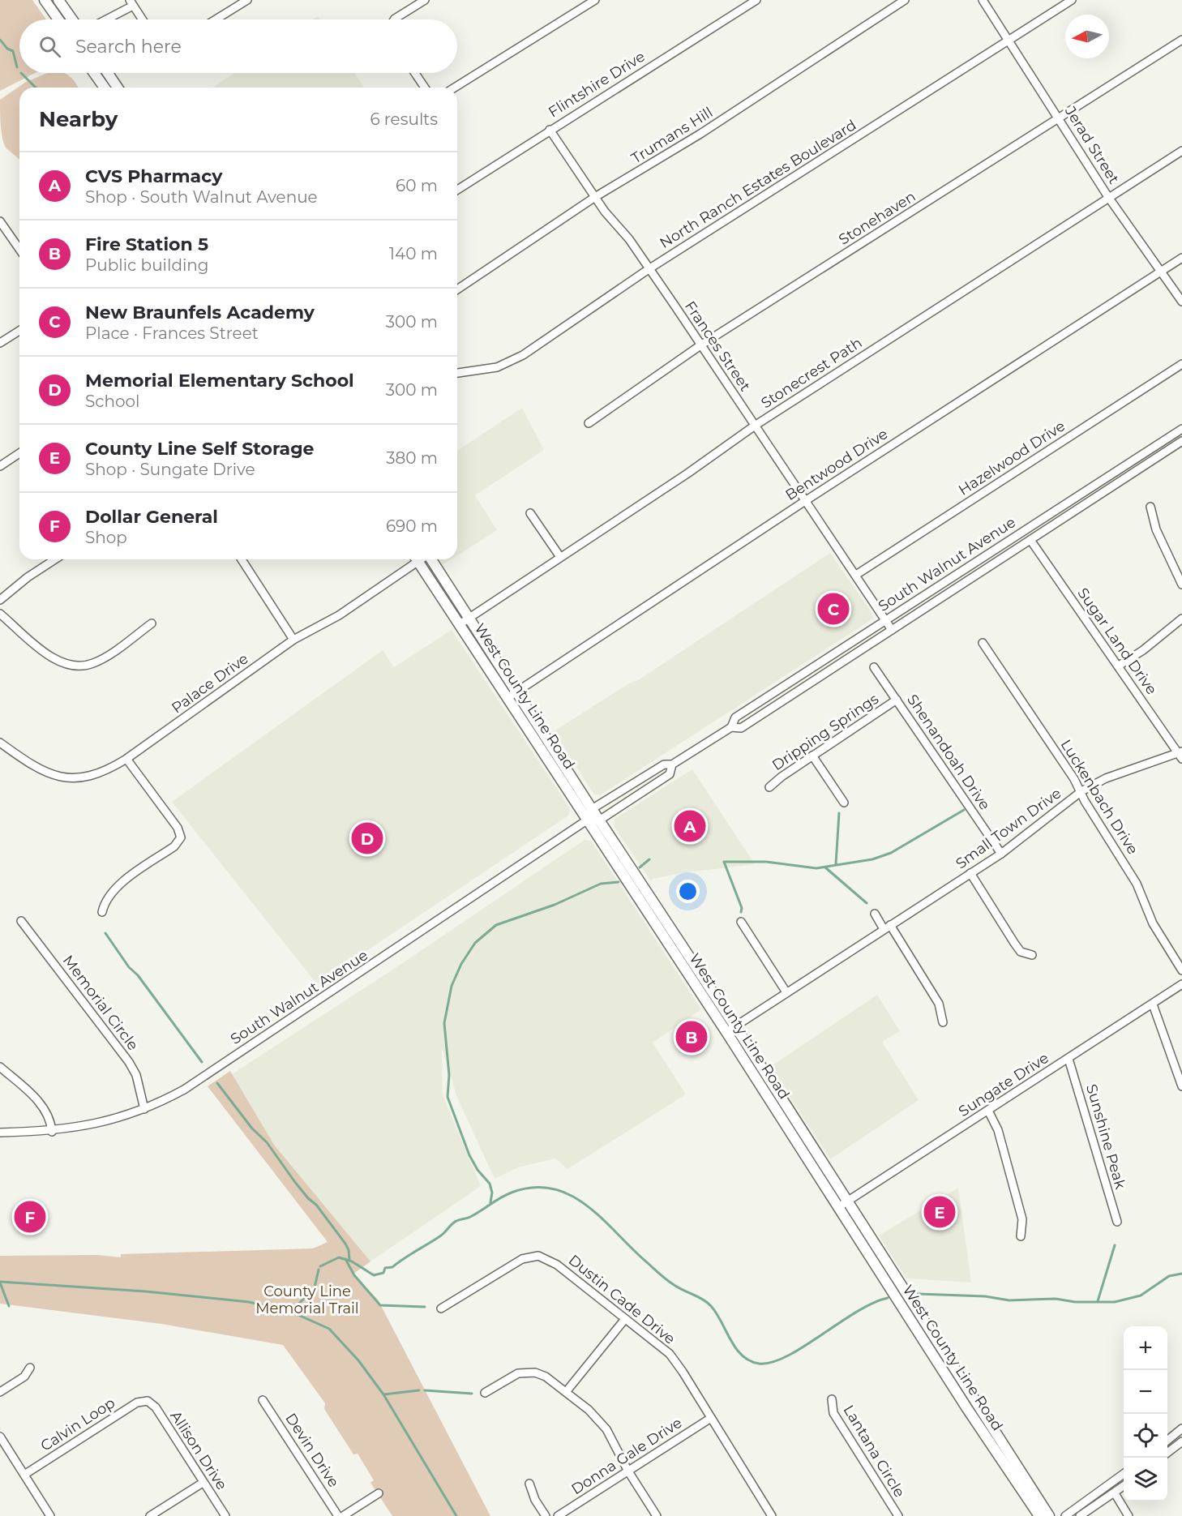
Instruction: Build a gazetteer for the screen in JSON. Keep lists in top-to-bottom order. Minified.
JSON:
{"streets":{"main road":["West County Line Road"],"street":["Flintshire Drive","Trumans Hill","Jerad Street","North Ranch Estates Boulevard","Stonehaven","Frances Street","Stonecrest Path","Hazelwood Drive","Bentwood Drive","South Walnut Avenue","Sugar Land Drive","Palace Drive","Dripping Springs","Shenandoah Drive","Luckenbach Drive","Small Town Drive","Memorial Circle","Sungate Drive","Sunshine Peak","Dustin Cade Drive","Calvin Loop","Allison Drive","Devin Drive","Lantana Circle","Donna Gale Drive"]},"crossings":[["Flintshire Drive","Frances Street"],["Trumans Hill","Frances Street"],["Jerad Street","North Ranch Estates Boulevard"],["Jerad Street","Stonehaven"],["Jerad Street","Stonecrest Path"],["Jerad Street","Bentwood Drive"],["North Ranch Estates Boulevard","Frances Street"],["Stonehaven","Frances Street"],["Frances Street","Stonecrest Path"],["Frances Street","Hazelwood Drive"],["Frances Street","Bentwood Drive"],["Frances Street","South Walnut Avenue"],["Stonecrest Path","West County Line Road"],["Bentwood Drive","West County Line Road"],["South Walnut Avenue","Sugar Land Drive"],["South Walnut Avenue","West County Line Road"],["South Walnut Avenue","Memorial Circle"],["Sugar Land Drive","Small Town Drive"],["West County Line Road","Small Town Drive"],["West County Line Road","Sungate Drive"],["Dripping Springs","Shenandoah Drive"],["Shenandoah Drive","Small Town Drive"],["Luckenbach Drive","Small Town Drive"],["Sungate Drive","Sunshine Peak"],["Dustin Cade Drive","Donna Gale Drive"],["Calvin Loop","Allison Drive"]],"parks":["County Line Memorial Trail"],"north":"left","page":{"search":"Search here","heading":["Nearby","6 results"],"list":[{"mark":"A","name":"CVS Pharmacy","note":"Shop · South Walnut Avenue","value":"60 m"},{"mark":"B","name":"Fire Station 5","note":"Public building","value":"140 m"},{"mark":"C","name":"New Braunfels Academy","note":"Place · Frances Street","value":"300 m"},{"mark":"D","name":"Memorial Elementary School","note":"School","value":"300 m"},{"mark":"E","name":"County Line Self Storage","note":"Shop · Sungate Drive","value":"380 m"},{"mark":"F","name":"Dollar General","note":"Shop","value":"690 m"}],"pins":["C","A","D","B","E","F"],"map_buttons":["+","−"]}}
